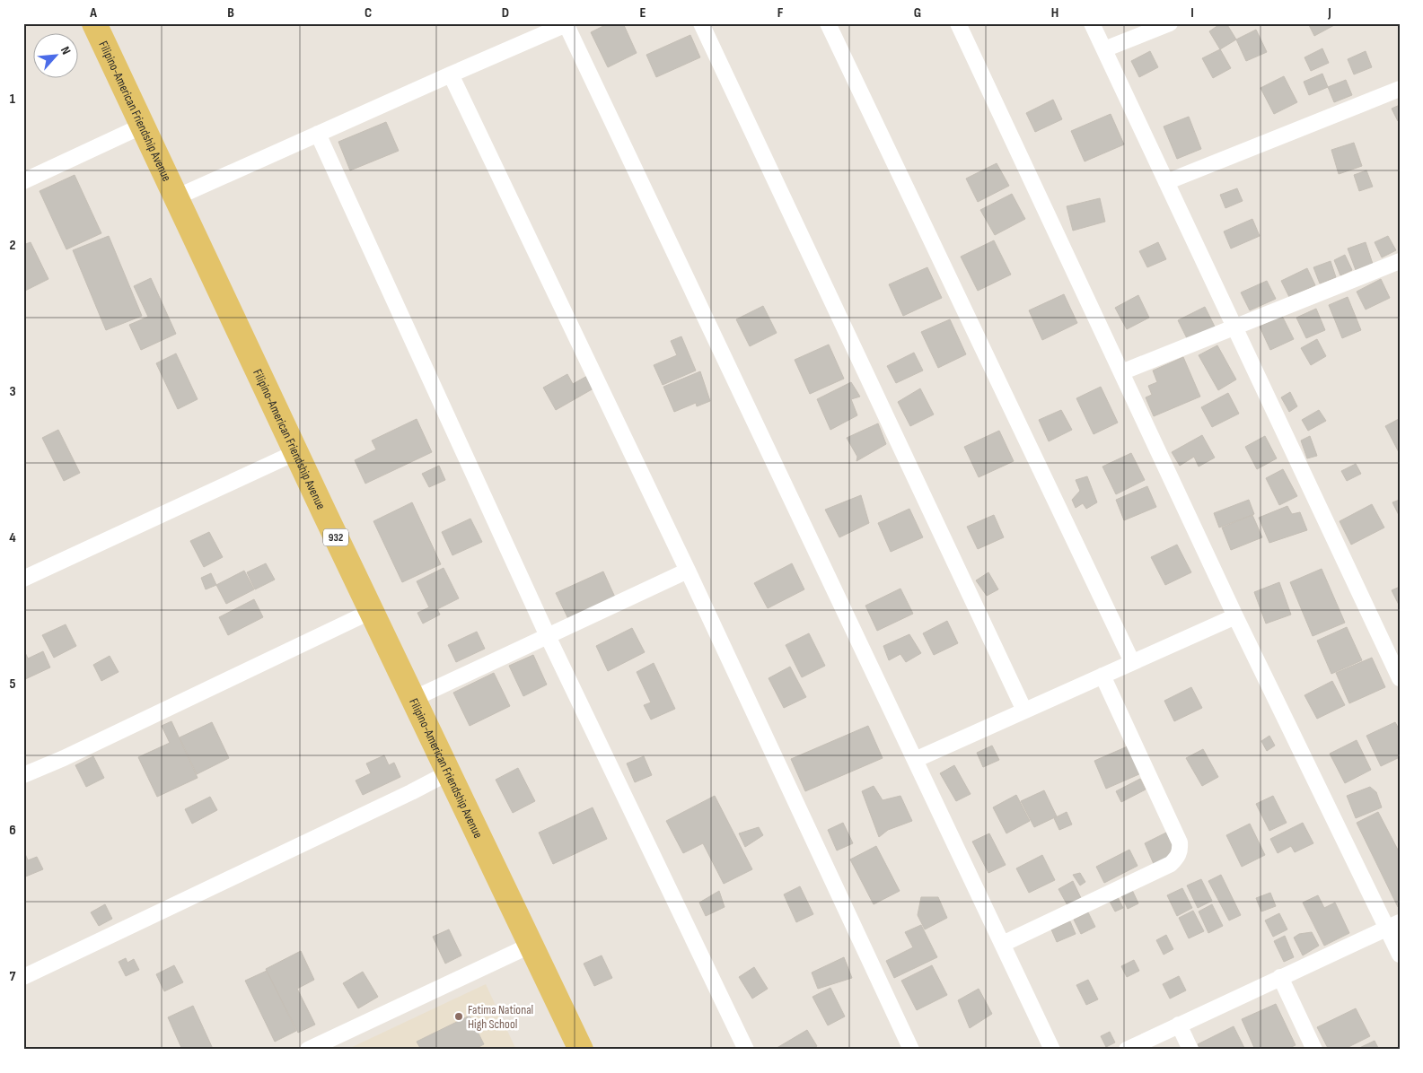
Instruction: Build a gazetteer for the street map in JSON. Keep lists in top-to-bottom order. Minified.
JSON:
{"streets":{"main road":["Filipino-American Friendship Avenue","932"]},"places":["Fatima National High School"],"north":"top right","grid":{"columns":["A","B","C","D","E","F","G","H","I","J"],"rows":["1","2","3","4","5","6","7"]}}
